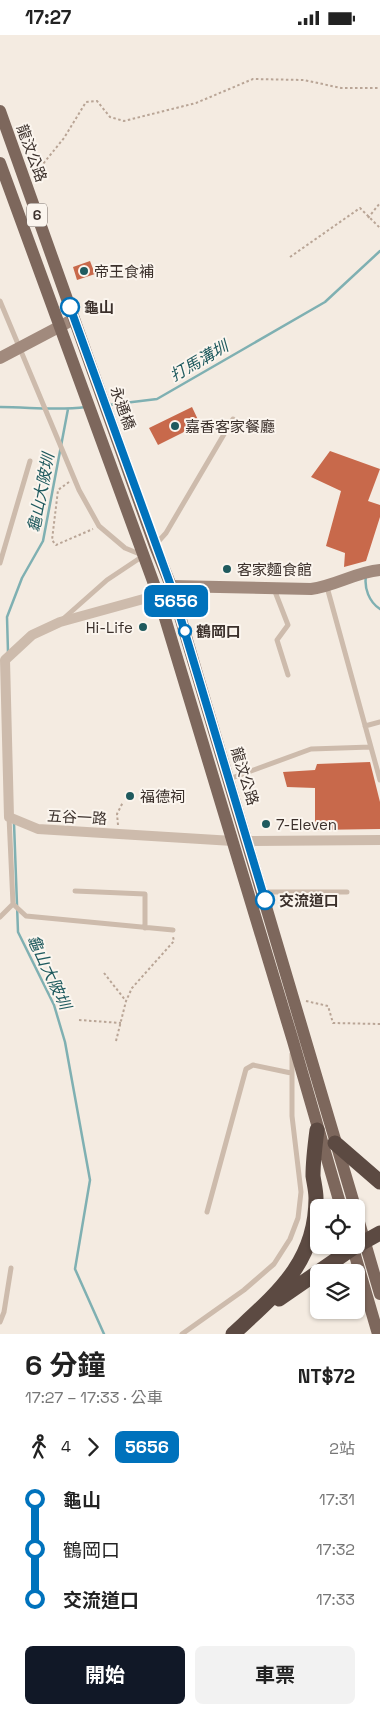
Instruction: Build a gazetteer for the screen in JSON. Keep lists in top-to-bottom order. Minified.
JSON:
{"streets":{"main road":["龍汶公路","6","永通橋"],"street":["五谷一路"]},"crossings":[["龍汶公路","6"],["龍汶公路","永通橋"],["龍汶公路","五谷一路"]],"water":["打馬溝圳","龜山大陂圳"],"places":["帝王食補","龜山","嘉香客家餐廳","客家麵食館","Hi-Life","鶴岡口","福德祠","7-Eleven","交流道口"],"lines":["bus line 5656"],"page":{"status":"17:27","on_map":"5656","heading":["6 分鐘","17:27 – 17:33 · 公車","NT$72"],"legs":["4","5656","2站"],"list":[{"name":"龜山","value":"17:31"},{"name":"鶴岡口","value":"17:32"},{"name":"交流道口","value":"17:33"}],"buttons":["開始","車票"]}}
